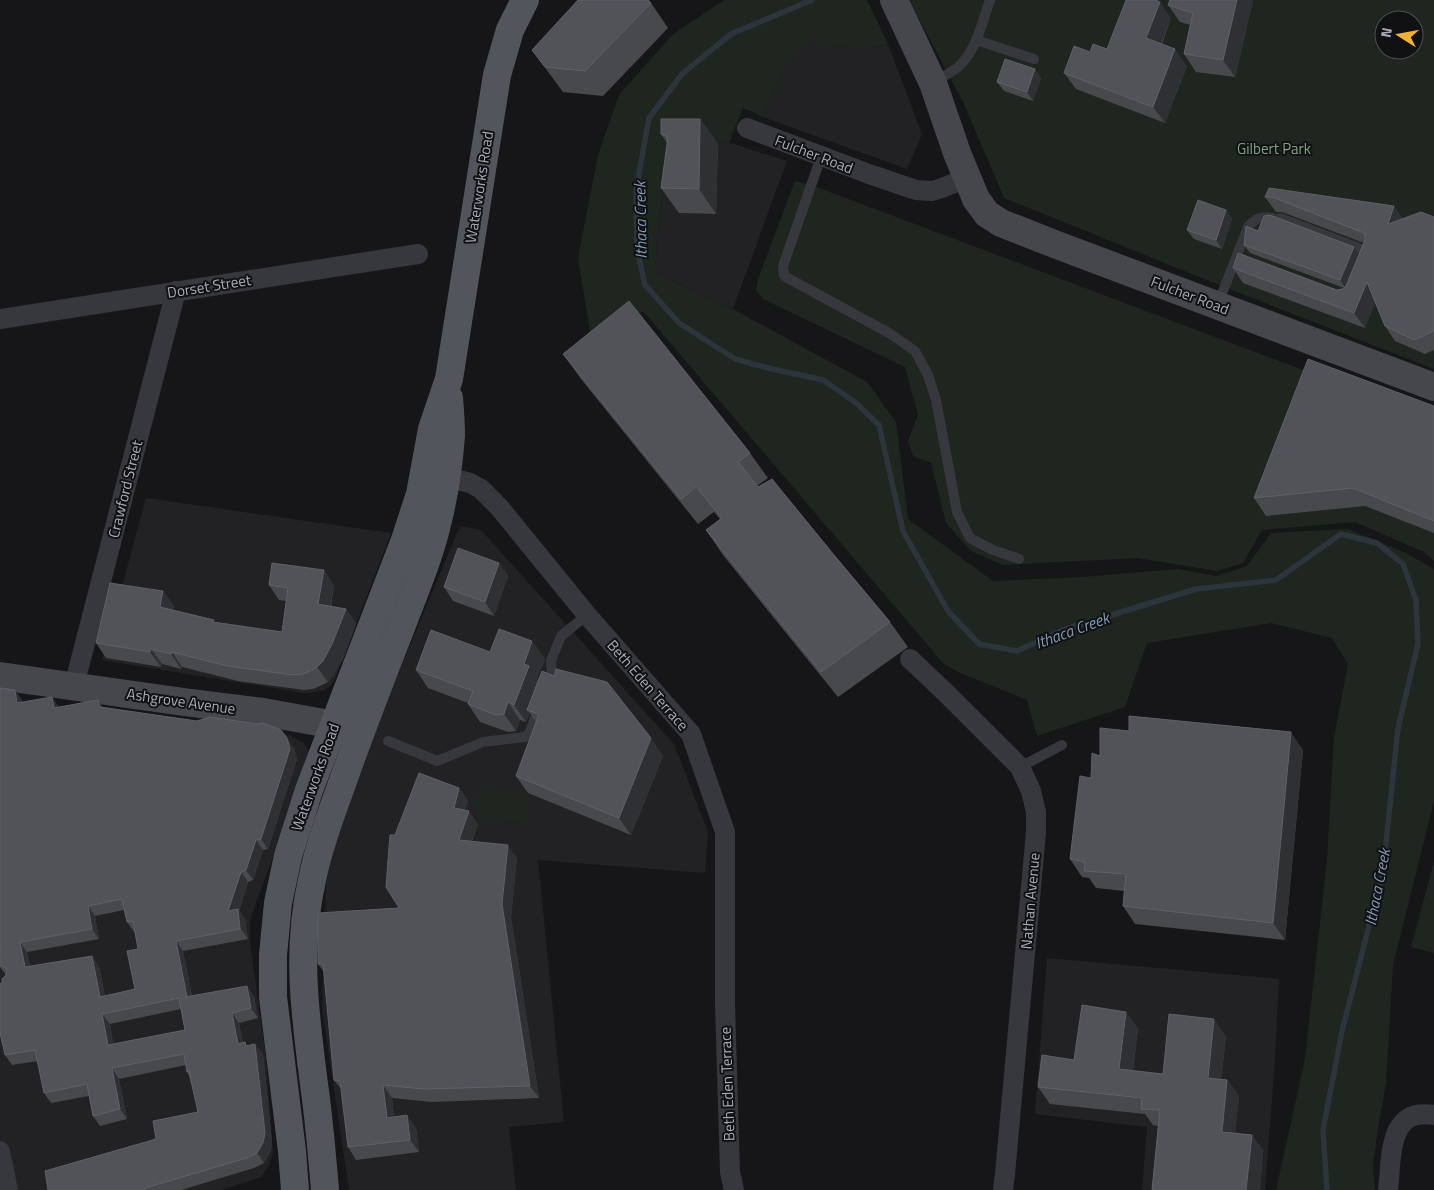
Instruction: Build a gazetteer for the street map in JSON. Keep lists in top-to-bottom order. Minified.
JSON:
{"streets":{"main road":["Waterworks Road"],"street":["Fulcher Road","Dorset Street","Crawford Street","Beth Eden Terrace","Ashgrove Avenue","Nathan Avenue"]},"crossings":[["Waterworks Road","Beth Eden Terrace"],["Waterworks Road","Ashgrove Avenue"],["Dorset Street","Crawford Street"],["Crawford Street","Ashgrove Avenue"]],"water":["Ithaca Creek"],"parks":["Gilbert Park"],"north":"left"}
